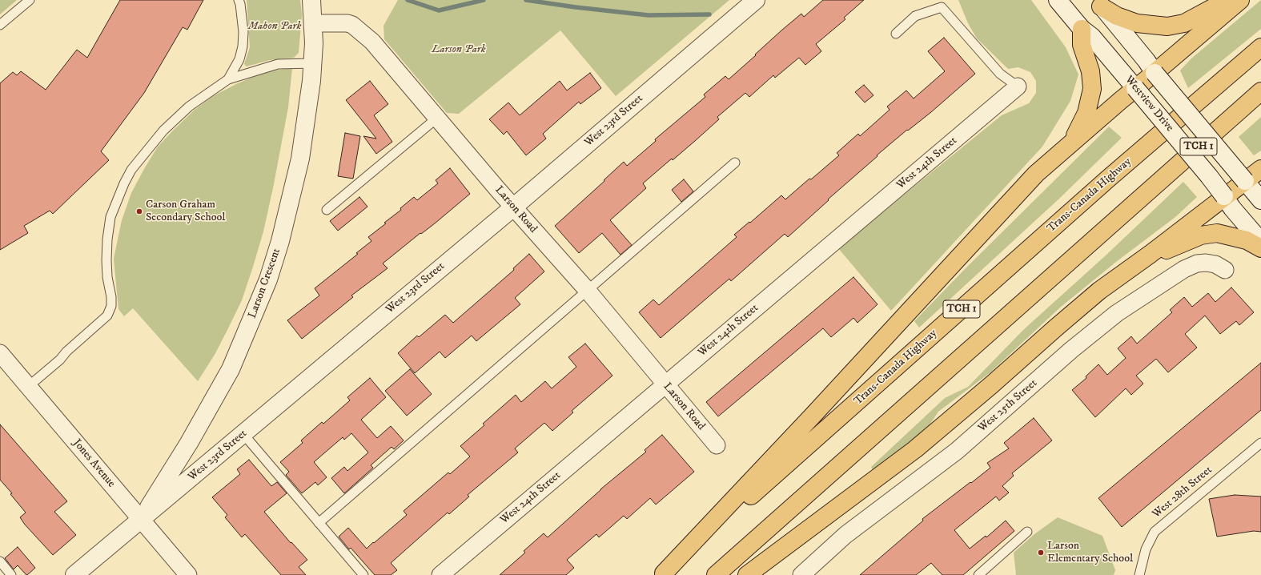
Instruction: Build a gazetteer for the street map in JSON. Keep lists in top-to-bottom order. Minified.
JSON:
{"streets":{"highway":["TCH 1","Trans-Canada Highway"],"street":["Westview Drive","West 23rd Street","West 24th Street","Larson Road","Larson Crescent","West 25th Street","Jones Avenue"],"lane":["West 28th Street"]},"crossings":[["West 23rd Street","Larson Road"],["West 23rd Street","Larson Crescent"],["West 23rd Street","Jones Avenue"],["West 24th Street","Larson Road"],["Larson Road","Larson Crescent"],["Larson Crescent","Jones Avenue"]],"parks":["Mahon Park","Larson Park"],"places":["Carson Graham Secondary School","Larson Elementary School"]}
